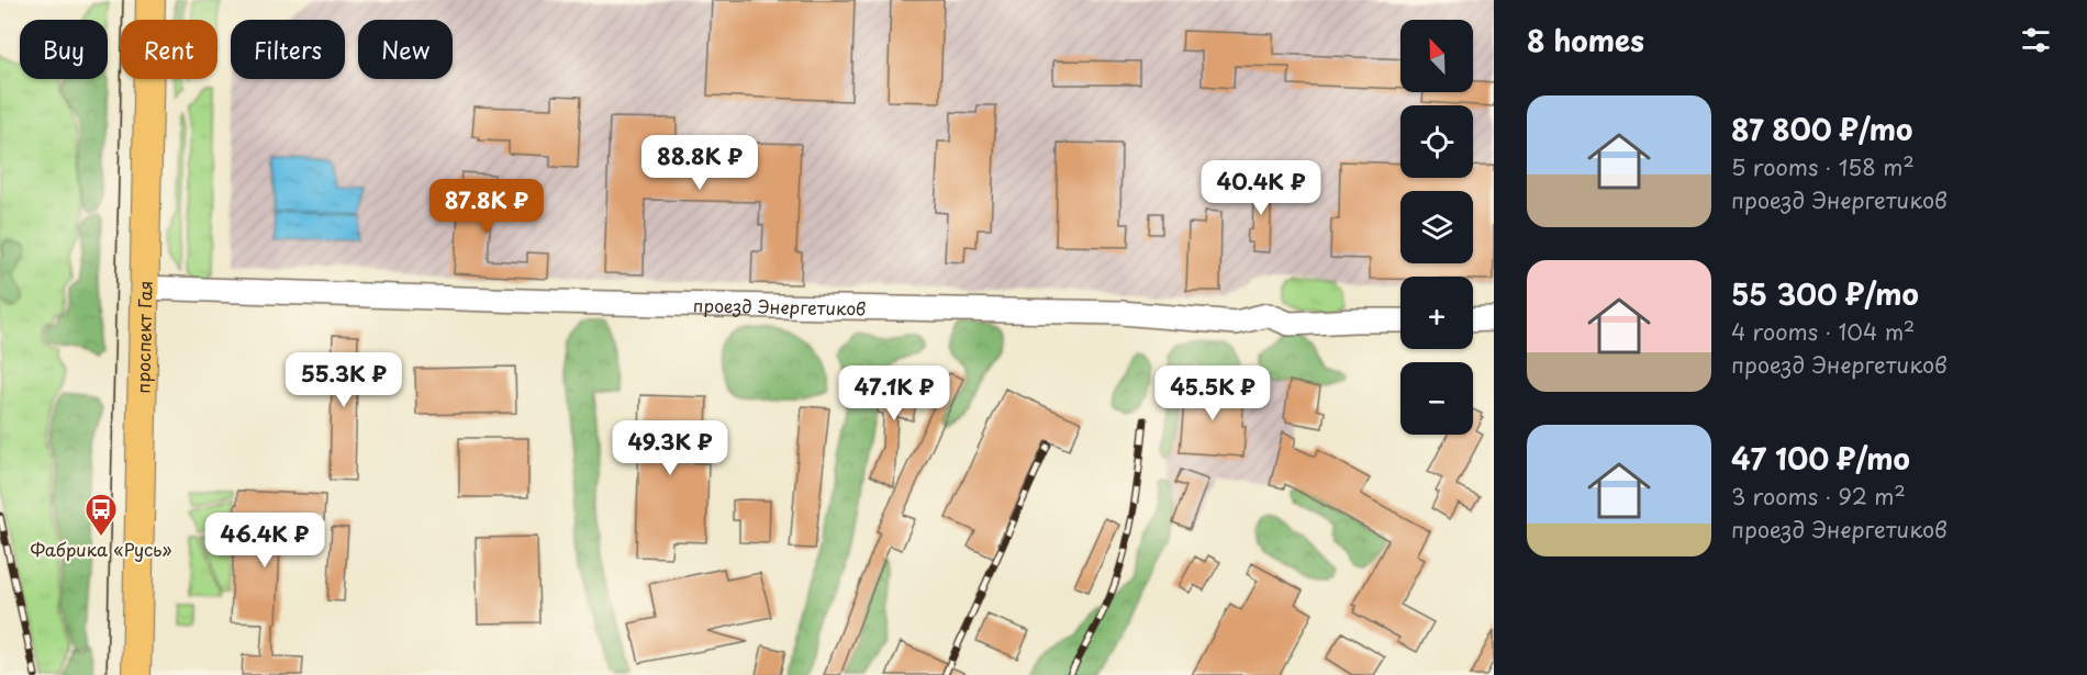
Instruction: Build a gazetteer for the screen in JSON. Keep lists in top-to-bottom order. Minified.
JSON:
{"streets":{"main road":["проспект Гая"],"street":["проезд Энергетиков"]},"crossings":[["проезд Энергетиков","проспект Гая"]],"places":{"bus stop":["Фабрика «Русь»"]},"north":"top left","page":{"heading":"8 homes","map_buttons":["+","−"],"chip":["Buy","Rent","Filters","New"],"list":[{"name":"87 800 ₽/mo","note":"5 rooms · 158 m² · проезд Энергетиков"},{"name":"55 300 ₽/mo","note":"4 rooms · 104 m² · проезд Энергетиков"},{"name":"47 100 ₽/mo","note":"3 rooms · 92 m² · проезд Энергетиков"}],"price":["88.8K ₽","40.4K ₽","87.8K ₽","55.3K ₽","47.1K ₽","45.5K ₽","49.3K ₽","46.4K ₽"]}}
